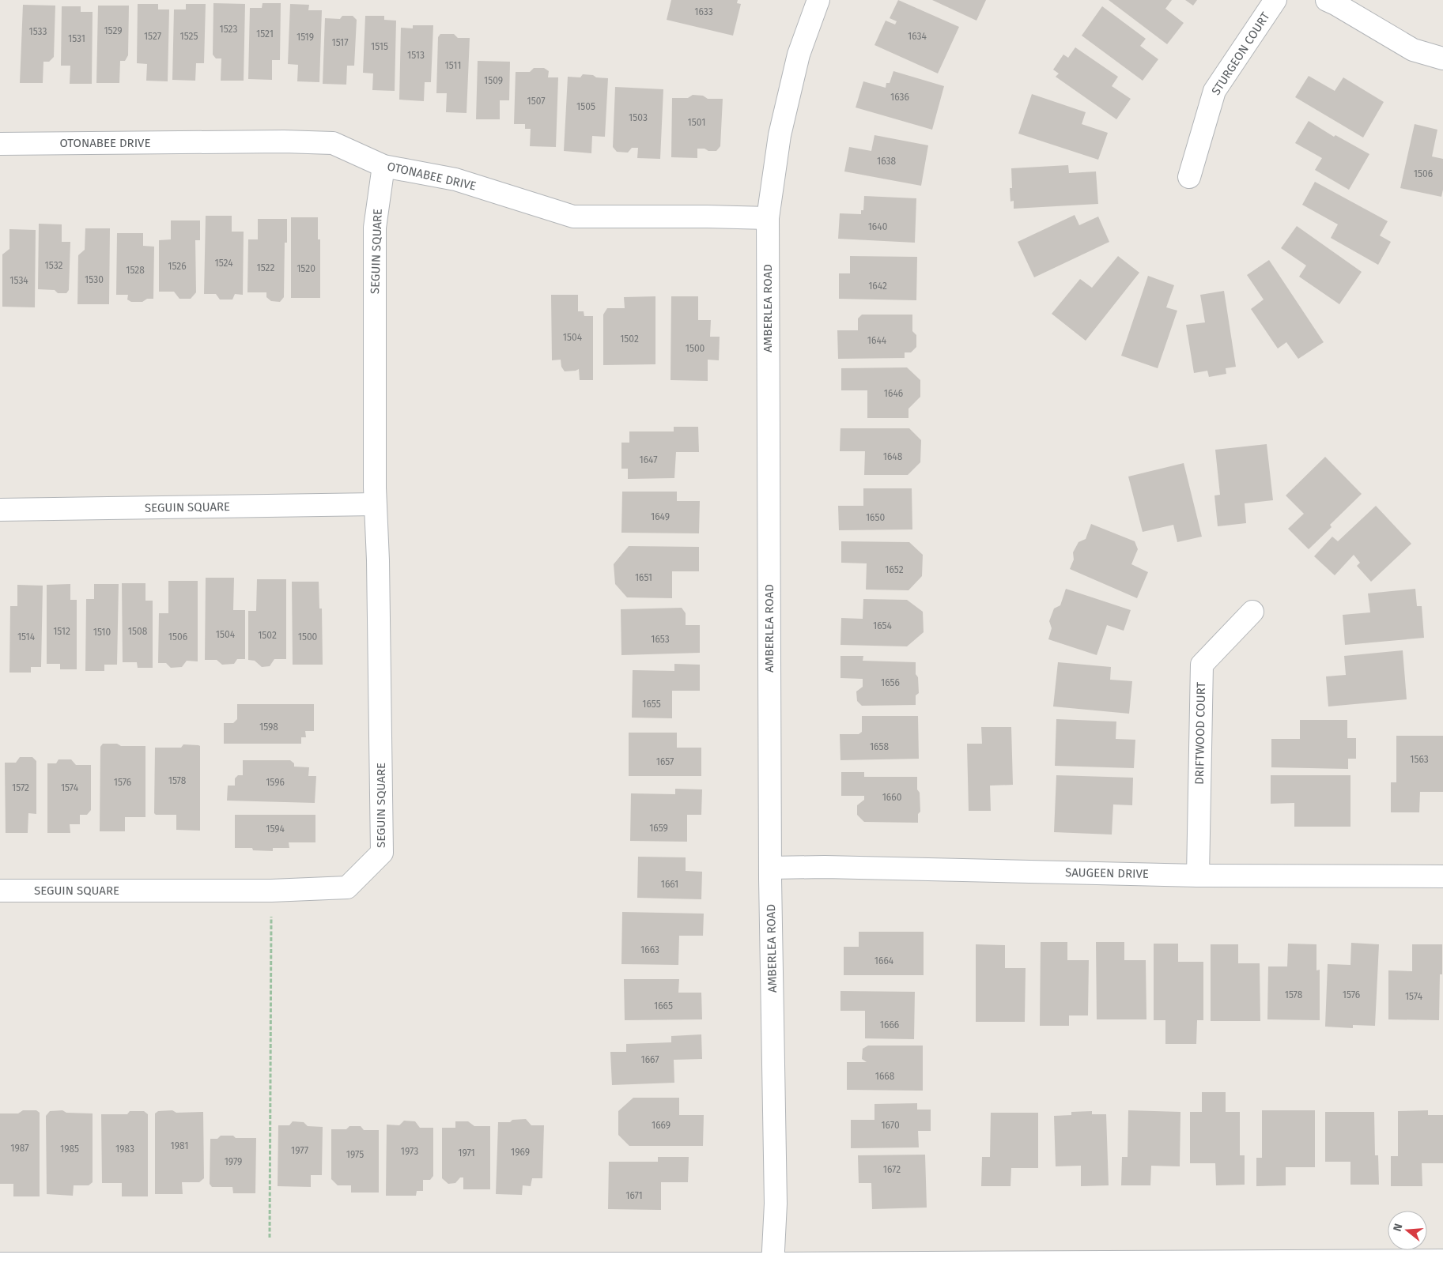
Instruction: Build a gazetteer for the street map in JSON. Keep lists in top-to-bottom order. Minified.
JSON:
{"streets":{"street":["STURGEON COURT","OTONABEE DRIVE","SEGUIN SQUARE","AMBERLEA ROAD","DRIFTWOOD COURT","SAUGEEN DRIVE"]},"crossings":[["OTONABEE DRIVE","SEGUIN SQUARE"],["OTONABEE DRIVE","AMBERLEA ROAD"],["AMBERLEA ROAD","SAUGEEN DRIVE"],["DRIFTWOOD COURT","SAUGEEN DRIVE"]],"house_numbers":["1633","1523","1529","1533","1521","1527","1525","1634","1519","1531","1517","1515","1513","1511","1509","1636","1507","1505","1503","1501","1638","1506","1640","1524","1532","1526","1522","1520","1528","1530","1534","1642","1504","1502","1644","1500","1646","1648","1647","1649","1650","1652","1651","1654","1512","1508","1510","1504","1502","1514","1506","1500","1653","1656","1655","1598","1658","1563","1657","1578","1576","1596","1572","1574","1660","1659","1594","1661","1663","1664","1578","1576","1574","1665","1666","1667","1668","1669","1670","1981","1987","1985","1983","1977","1973","1969","1971","1975","1979","1672","1671"],"north":"left"}
